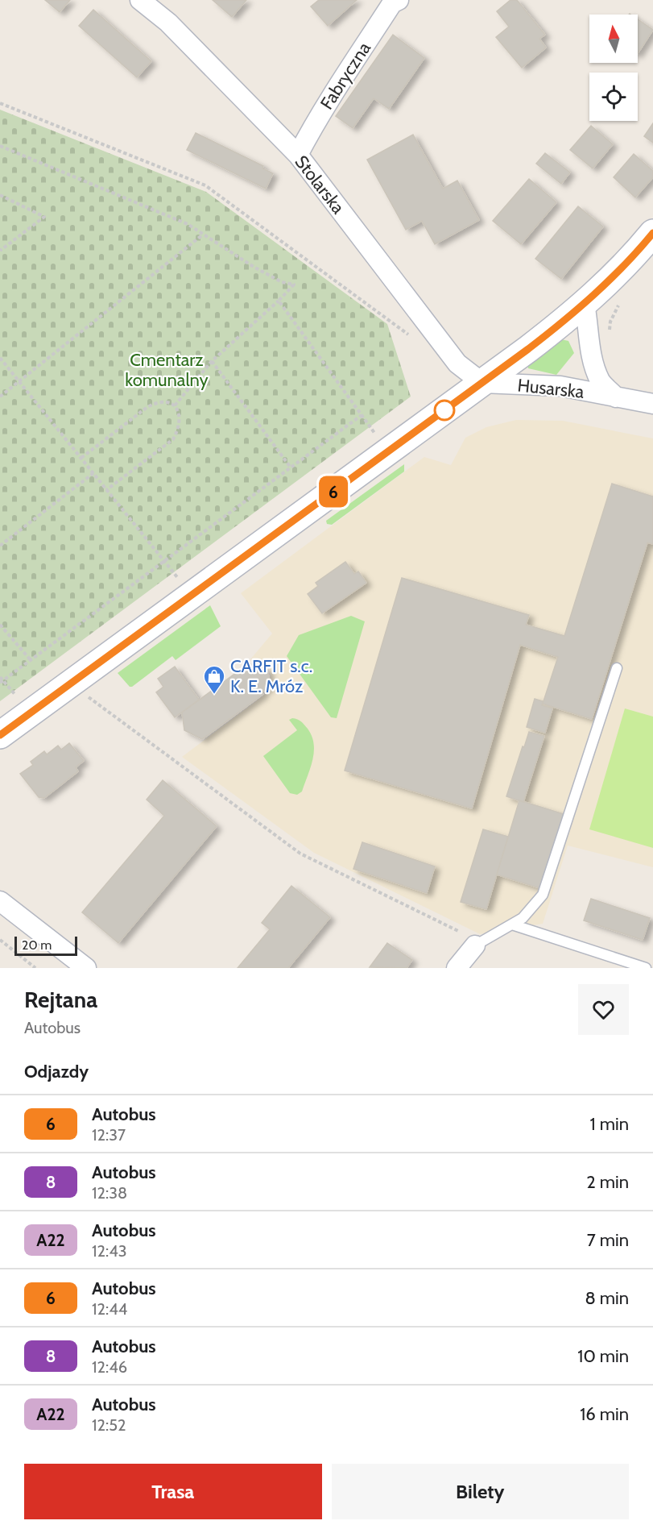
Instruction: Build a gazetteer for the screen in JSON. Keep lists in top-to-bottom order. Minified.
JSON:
{"streets":{"street":["Fabryczna","Stolarska","Husarska"]},"crossings":[["Fabryczna","Stolarska"],["Stolarska","Husarska"]],"parks":["Cmentarz komunalny"],"places":{"shop":["CARFIT s.c. K. E. Mróz"]},"lines":["bus line 6"],"scale_bar":"20 m","north":"top","page":{"on_map":"6","scale":"20 m","heading":[["Rejtana","Autobus"],"Odjazdy"],"list":[{"mark":"6","name":"Autobus","note":"12:37","value":"1 min"},{"mark":"8","name":"Autobus","note":"12:38","value":"2 min"},{"mark":"A22","name":"Autobus","note":"12:43","value":"7 min"},{"mark":"6","name":"Autobus","note":"12:44","value":"8 min"},{"mark":"8","name":"Autobus","note":"12:46","value":"10 min"},{"mark":"A22","name":"Autobus","note":"12:52","value":"16 min"}],"buttons":["Trasa","Bilety"]}}
